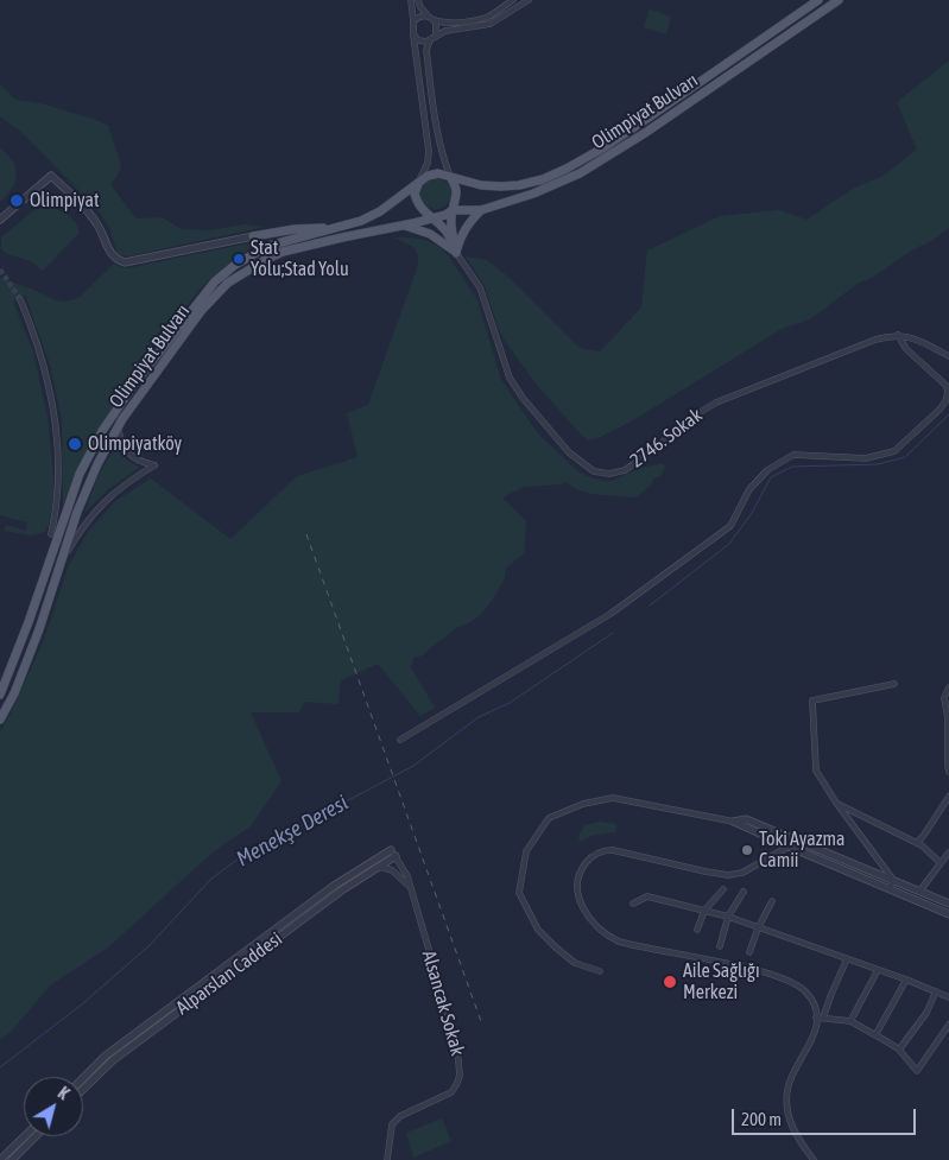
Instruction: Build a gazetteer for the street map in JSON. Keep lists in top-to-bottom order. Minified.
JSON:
{"streets":{"main road":["Olimpiyat Bulvarı"],"street":["2746. Sokak","Alparslan Caddesi","Alsancak Sokak"]},"crossings":[["Alparslan Caddesi","Alsancak Sokak"]],"water":["Menekşe Deresi"],"places":["Olimpiyat","Stat Yolu;Stad Yolu","Olimpiyatköy","Toki Ayazma Camii","Aile Sağlığı Merkezi"],"scale_bar":"200 m","north":"top right"}
